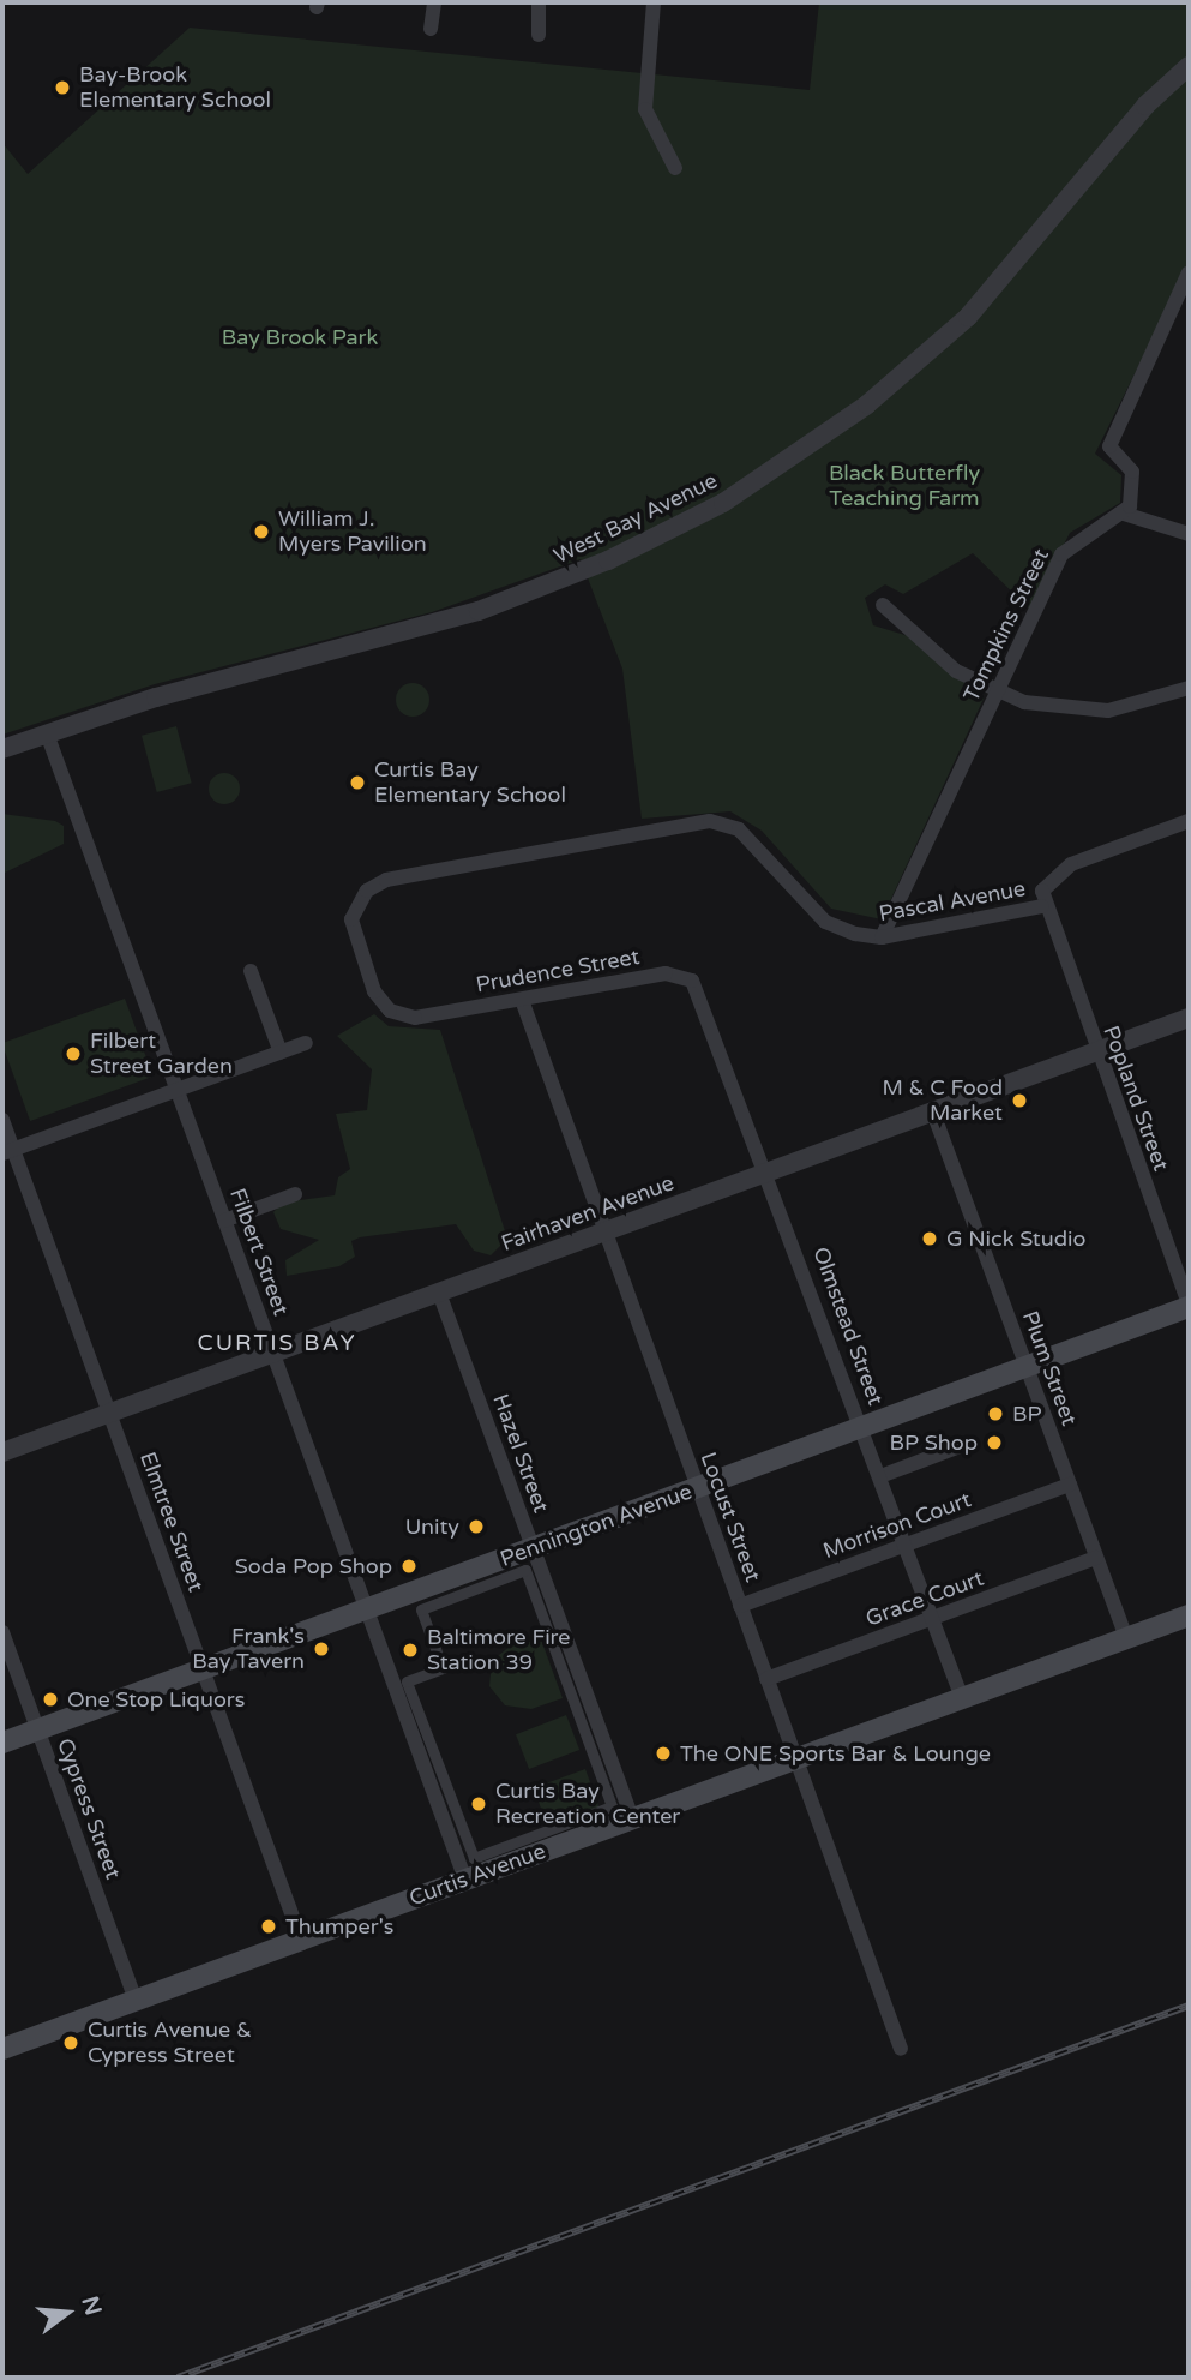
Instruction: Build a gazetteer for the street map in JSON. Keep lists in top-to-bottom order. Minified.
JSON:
{"streets":{"main road":["Pennington Avenue","Curtis Avenue"],"street":["West Bay Avenue","Tompkins Street","Pascal Avenue","Prudence Street","Popland Street","Fairhaven Avenue","Filbert Street","Olmstead Street","Plum Street","Hazel Street","Locust Street","Elmtree Street","Morrison Court","Grace Court","Cypress Street"]},"crossings":[["West Bay Avenue","Filbert Street"],["Tompkins Street","Pascal Avenue"],["Pascal Avenue","Prudence Street"],["Pascal Avenue","Popland Street"],["Prudence Street","Olmstead Street"],["Prudence Street","Locust Street"],["Popland Street","Fairhaven Avenue"],["Popland Street","Pennington Avenue"],["Fairhaven Avenue","Filbert Street"],["Fairhaven Avenue","Olmstead Street"],["Fairhaven Avenue","Plum Street"],["Fairhaven Avenue","Hazel Street"],["Fairhaven Avenue","Locust Street"],["Fairhaven Avenue","Elmtree Street"],["Filbert Street","Pennington Avenue"],["Filbert Street","Curtis Avenue"],["Olmstead Street","Pennington Avenue"],["Olmstead Street","Morrison Court"],["Olmstead Street","Grace Court"],["Olmstead Street","Curtis Avenue"],["Plum Street","Pennington Avenue"],["Plum Street","Morrison Court"],["Plum Street","Grace Court"],["Plum Street","Curtis Avenue"],["Hazel Street","Pennington Avenue"],["Hazel Street","Curtis Avenue"],["Locust Street","Pennington Avenue"],["Locust Street","Morrison Court"],["Locust Street","Grace Court"],["Locust Street","Curtis Avenue"],["Elmtree Street","Pennington Avenue"],["Elmtree Street","Curtis Avenue"],["Pennington Avenue","Cypress Street"],["Cypress Street","Curtis Avenue"]],"districts":["CURTIS BAY"],"parks":["Bay Brook Park","Black Butterfly Teaching Farm"],"places":["Bay-Brook Elementary School","William J. Myers Pavilion","Curtis Bay Elementary School","Filbert Street Garden","M & C Food Market","G Nick Studio","BP","BP Shop","Unity","Soda Pop Shop","Frank's Bay Tavern","Baltimore Fire Station 39","One Stop Liquors","The ONE Sports Bar & Lounge","Curtis Bay Recreation Center","Thumper's","Curtis Avenue & Cypress Street"],"north":"right"}
